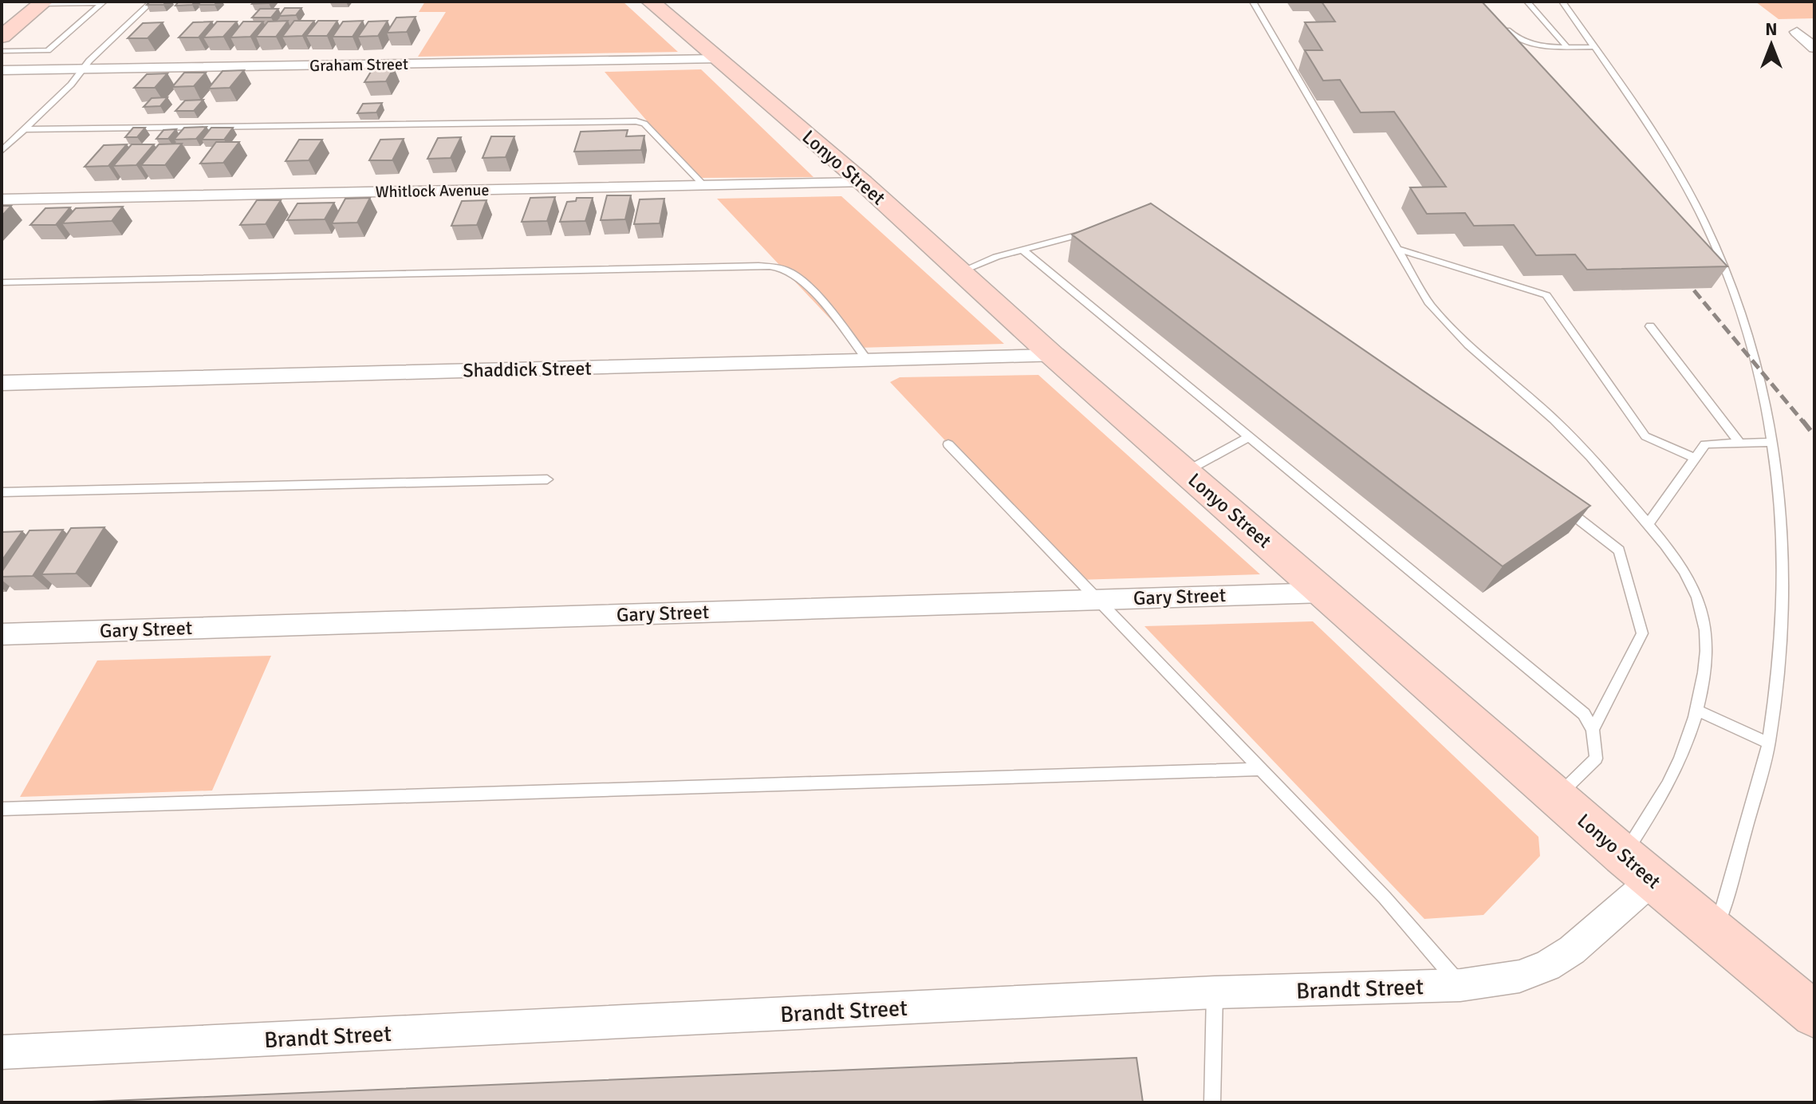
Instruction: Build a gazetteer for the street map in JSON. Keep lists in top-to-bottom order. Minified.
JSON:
{"streets":{"street":["Graham Street","Lonyo Street","Whitlock Avenue","Shaddick Street","Gary Street","Brandt Street"]},"crossings":[["Graham Street","Lonyo Street"],["Lonyo Street","Whitlock Avenue"],["Lonyo Street","Shaddick Street"],["Lonyo Street","Gary Street"],["Lonyo Street","Brandt Street"]],"north":"top"}
